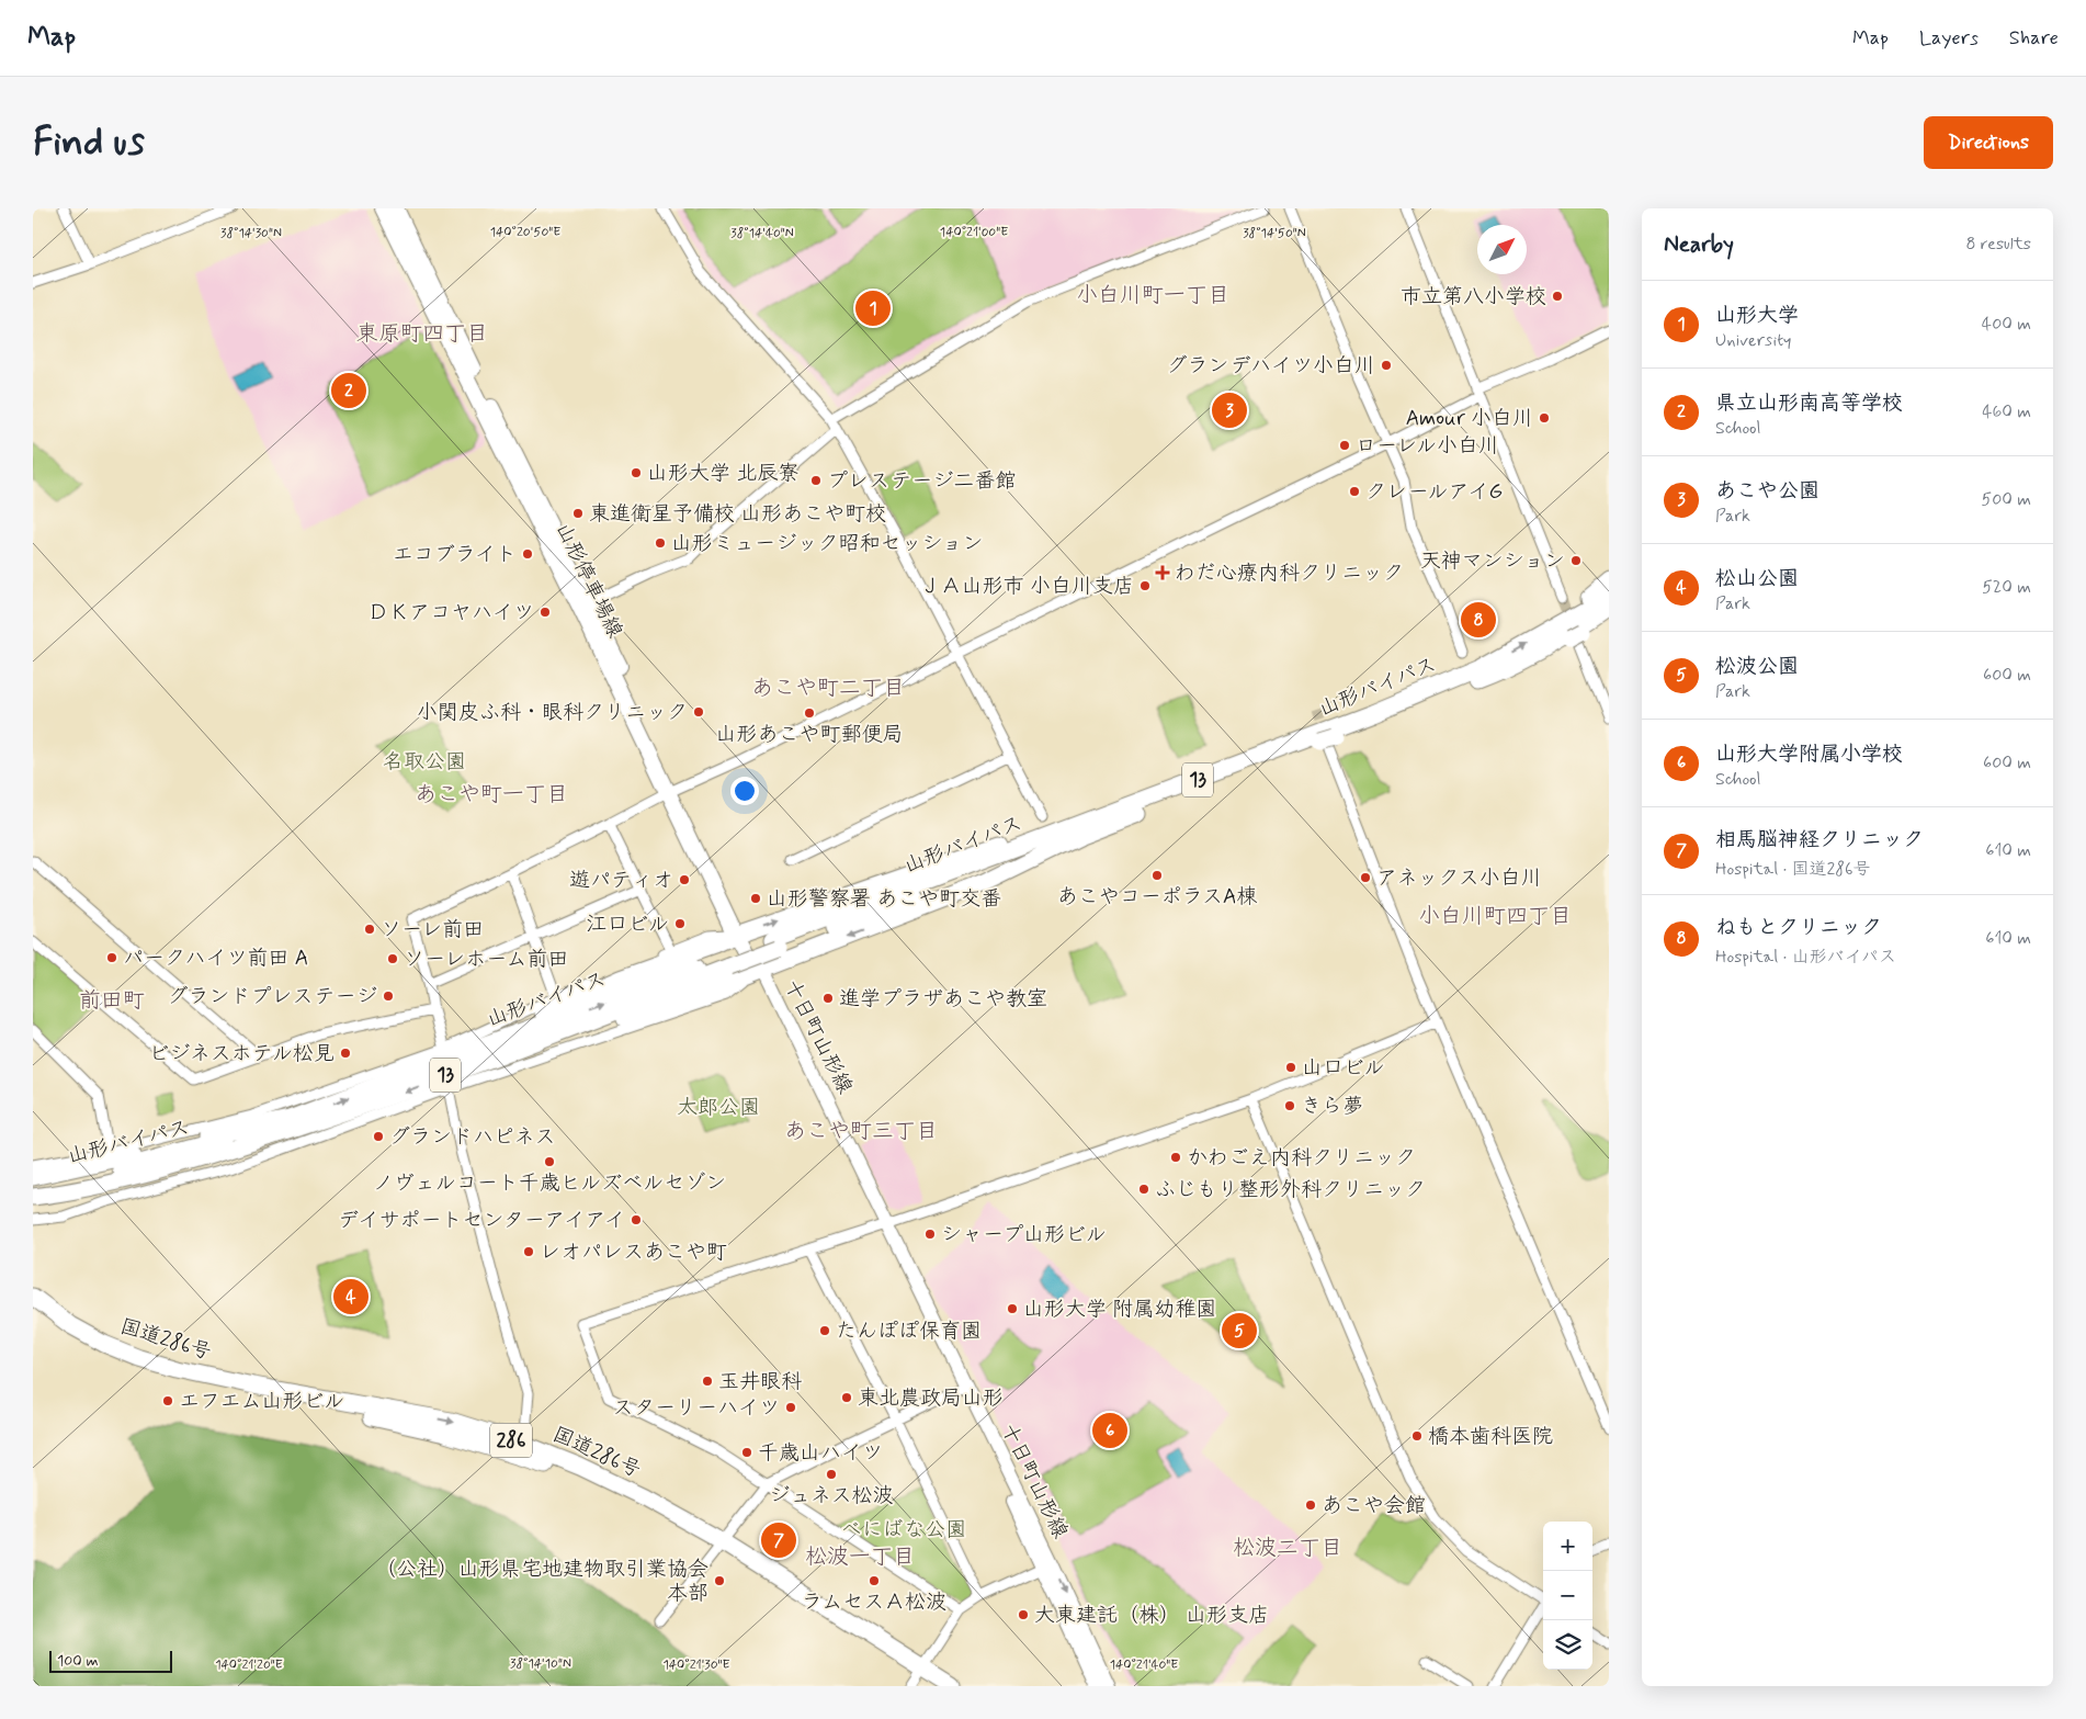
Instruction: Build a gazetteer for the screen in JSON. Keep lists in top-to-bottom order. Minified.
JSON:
{"streets":{"highway":["山形バイパス","13","国道286号","286"],"main road":["山形停車場線","十日町山形線"]},"crossings":[["山形停車場線","十日町山形線"]],"districts":["小白川町一丁目","東原町四丁目","あこや町二丁目","あこや町一丁目","小白川町四丁目","前田町","あこや町三丁目","松波二丁目","松波一丁目"],"parks":["名取公園","太郎公園","べにばな公園"],"places":{"other":["市立第八小学校","グランデハイツ小白川","Amour 小白川","ローレル小白川","山形大学 北辰寮","プレステージ二番館","クレールアイG","東進衛星予備校 山形あこや町校","山形ミュージック昭和セッション","エコブライト","天神マンション","ＪＡ山形市 小白川支店","ＤＫアコヤハイツ","小関皮ふ科・眼科クリニック","山形あこや町郵便局","あこやコーポラスA棟","アネックス小白川","遊パティオ","山形警察署 あこや町交番","江口ビル","ソーレ前田","パークハイツ前田 A","ソーレホーム前田","グランドプレステージ","進学プラザあこや教室","ビジネスホテル松見","山口ビル","きら夢","グランドハピネス","かわごえ内科クリニック","ノヴェルコート千歳ヒルズベルセゾン","ふじもり整形外科クリニック","デイサポートセンターアイアイ","シャープ山形ビル","レオパレスあこや町","山形大学 附属幼稚園","たんぽぽ保育園","玉井眼科","東北農政局山形","エフエム山形ビル","スターリーハイツ","橋本歯科医院","千歳山ハイツ","ジュネス松波","あこや会館","（公社）山形県宅地建物取引業協会 本部","ラムセスＡ松波","大東建託（株） 山形支店"],"health":["わだ心療内科クリニック"]},"scale_bar":"100 m","north":"top right","page":{"header":"Map","nav":["Map","Layers","Share"],"buttons":"Directions","title":"Find us","heading":["Nearby","8 results"],"list":[{"mark":"1","name":"山形大学","note":"University","value":"400 m"},{"mark":"2","name":"県立山形南高等学校","note":"School","value":"460 m"},{"mark":"3","name":"あこや公園","note":"Park","value":"500 m"},{"mark":"4","name":"松山公園","note":"Park","value":"520 m"},{"mark":"5","name":"松波公園","note":"Park","value":"600 m"},{"mark":"6","name":"山形大学附属小学校","note":"School","value":"600 m"},{"mark":"7","name":"相馬脳神経クリニック","note":"Hospital · 国道286号","value":"610 m"},{"mark":"8","name":"ねもとクリニック","note":"Hospital · 山形バイパス","value":"610 m"}],"pins":["1","2","3","8","4","5","6","7"],"map_buttons":["+","−"],"scale":"100 m"},"coordinates":["140°20'50\"E","140°21'00\"E","38°14'30\"N","38°14'40\"N","38°14'50\"N","38°14'10\"N","140°21'20\"E","140°21'30\"E","140°21'40\"E"]}
